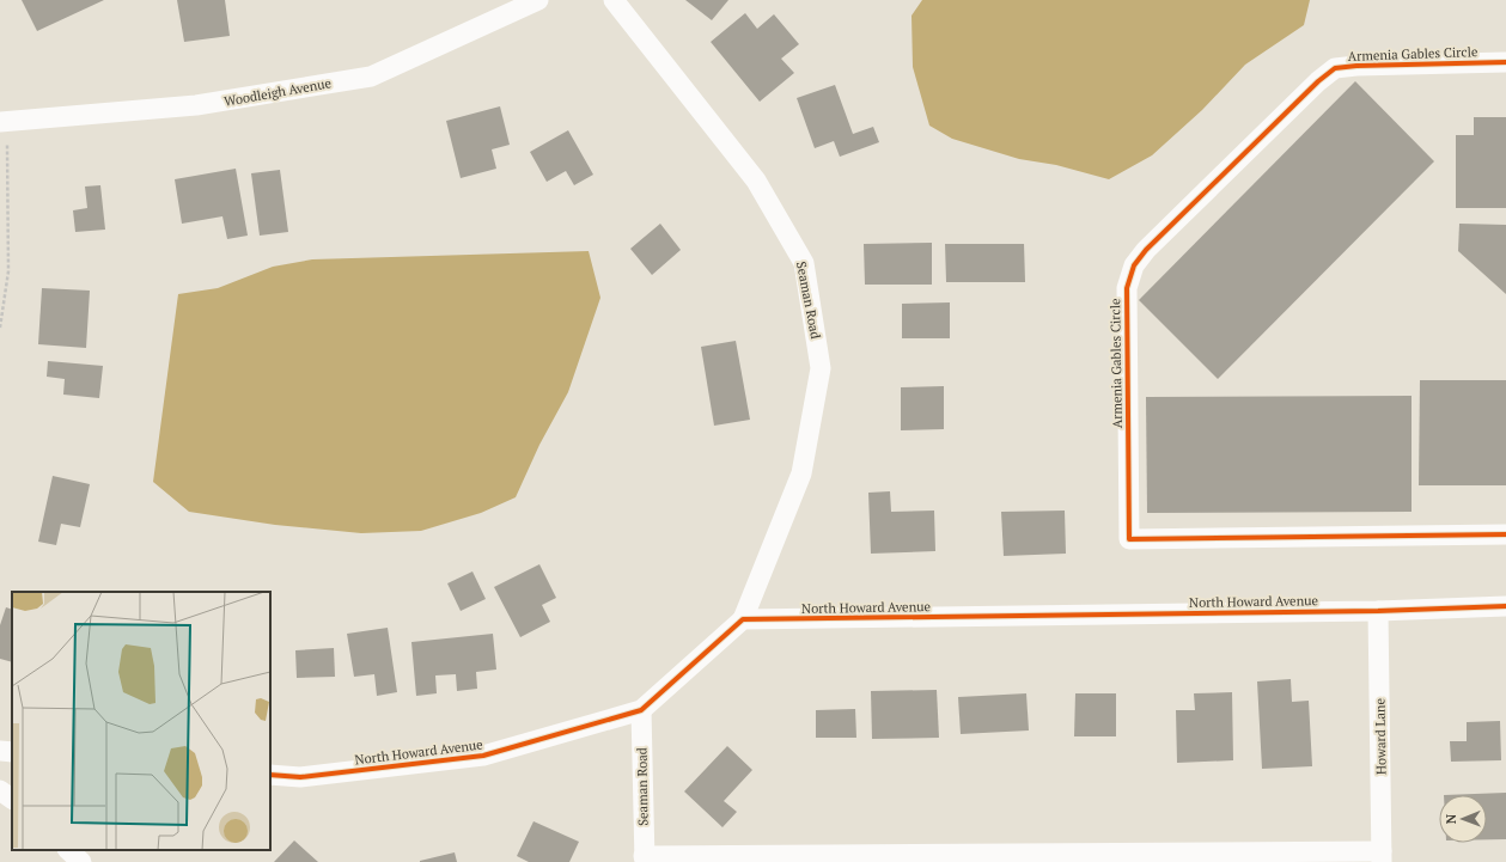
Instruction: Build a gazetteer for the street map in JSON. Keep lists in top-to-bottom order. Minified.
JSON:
{"streets":{"street":["Armenia Gables Circle","Woodleigh Avenue","Seaman Road","North Howard Avenue","Howard Lane"]},"crossings":[["Seaman Road","North Howard Avenue"],["North Howard Avenue","Howard Lane"]],"north":"left"}
